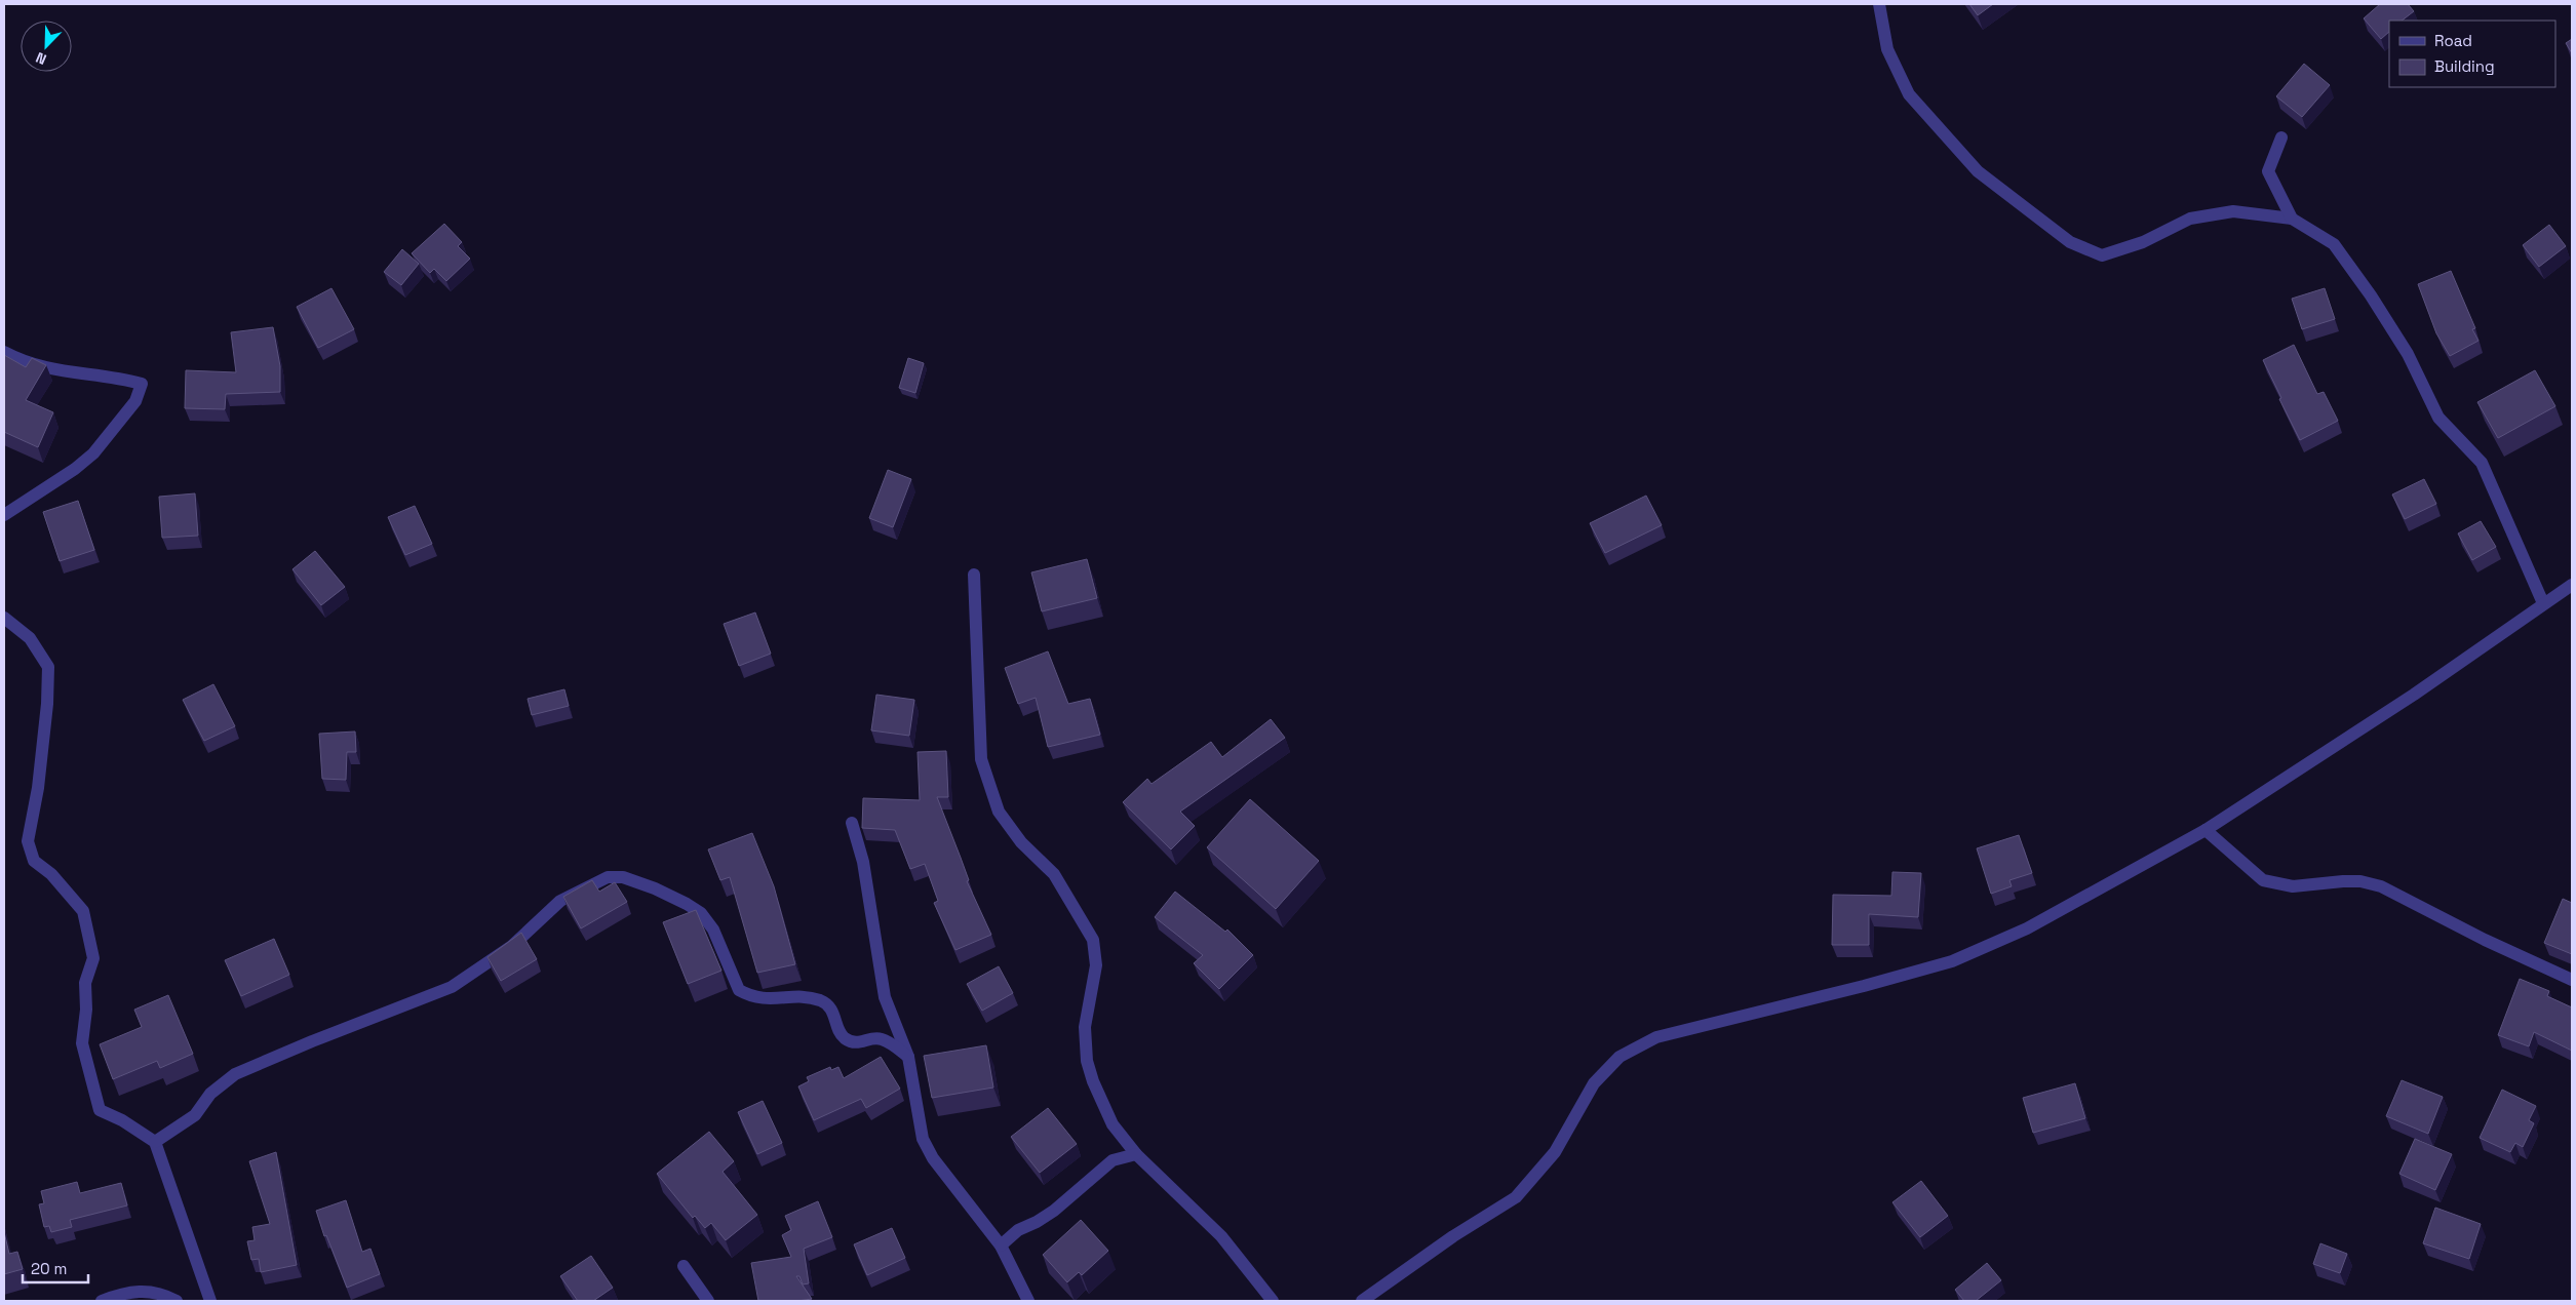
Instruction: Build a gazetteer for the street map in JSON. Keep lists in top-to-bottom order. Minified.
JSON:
{"legend":["Road","Building"],"scale_bar":"20 m","north":"bottom left"}
